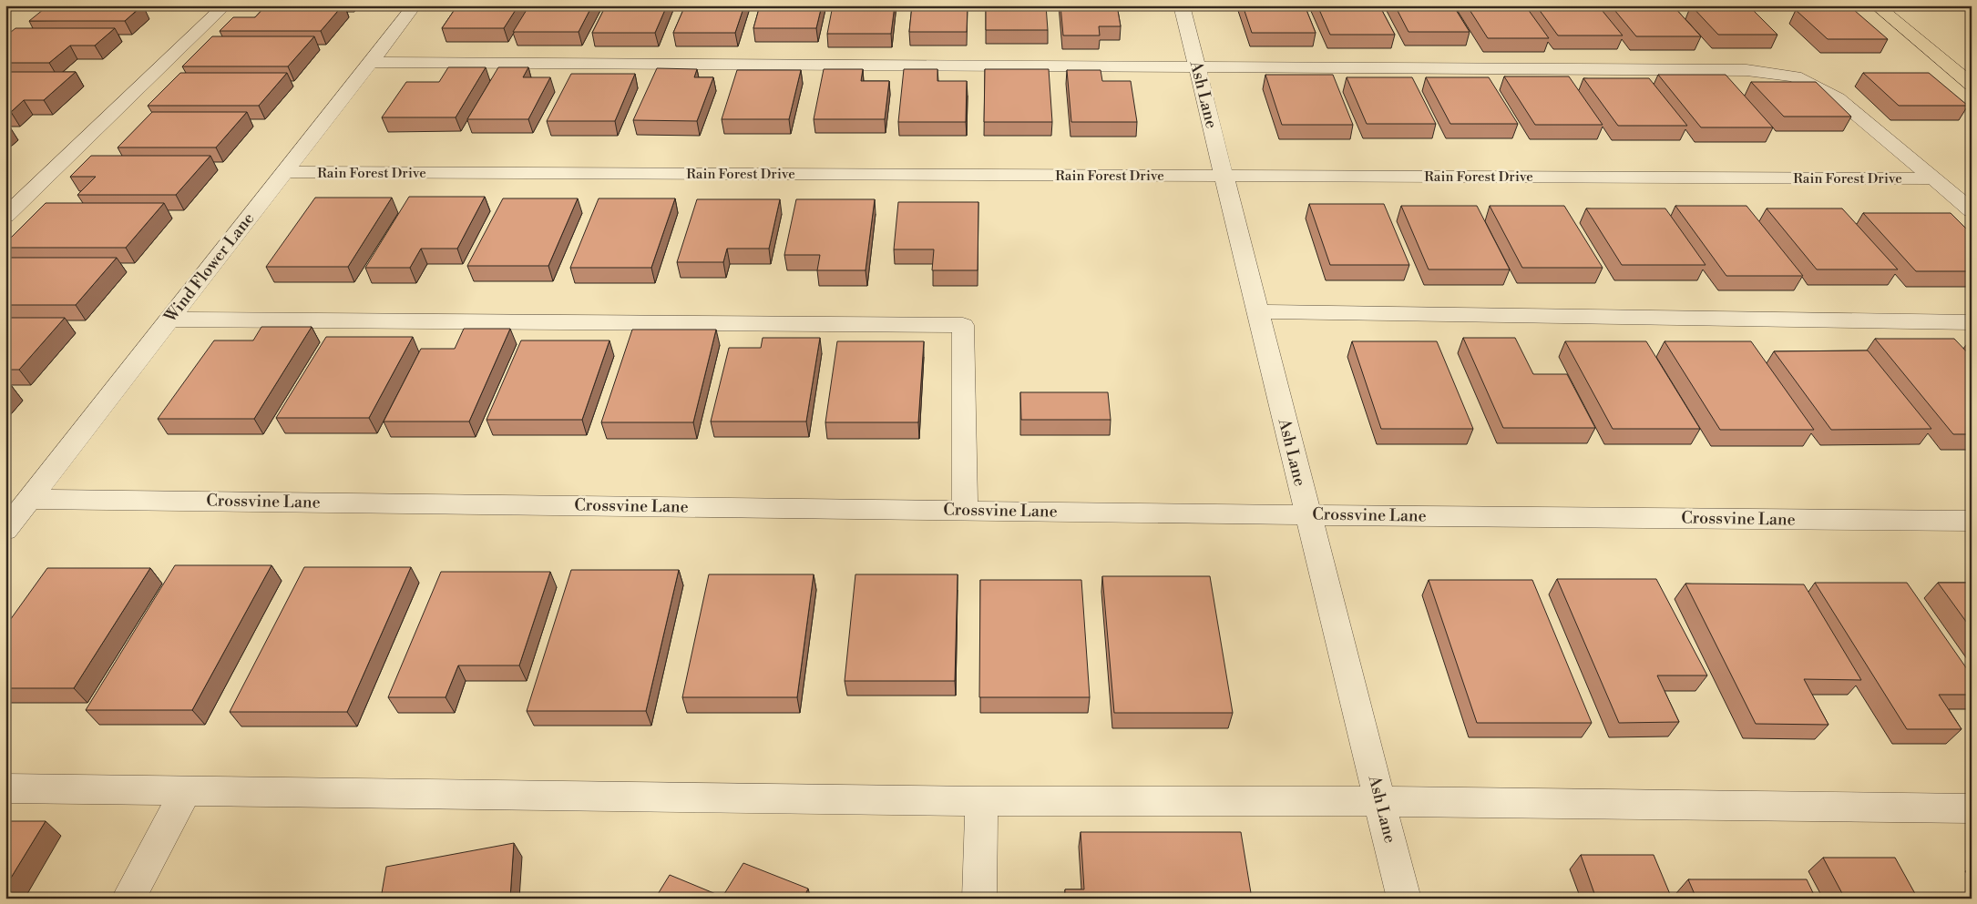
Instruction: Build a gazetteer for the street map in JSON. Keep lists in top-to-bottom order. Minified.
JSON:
{"streets":{"street":["Ash Lane","Rain Forest Drive","Wind Flower Lane","Crossvine Lane"]},"crossings":[["Ash Lane","Rain Forest Drive"],["Ash Lane","Crossvine Lane"],["Rain Forest Drive","Wind Flower Lane"],["Wind Flower Lane","Crossvine Lane"]]}
